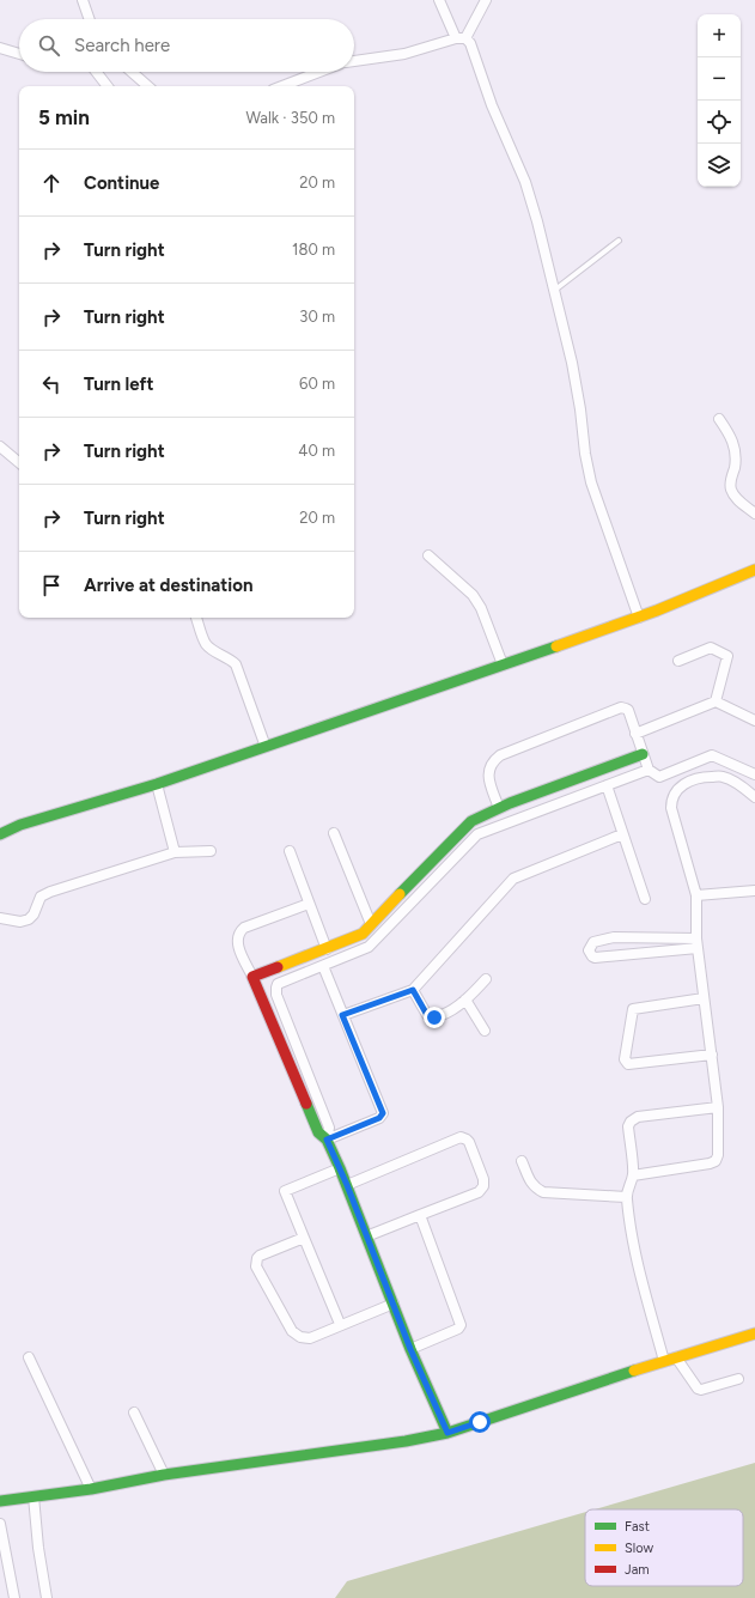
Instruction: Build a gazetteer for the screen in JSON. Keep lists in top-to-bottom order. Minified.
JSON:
{"legend":["Fast","Slow","Jam"],"page":{"map_buttons":["+","−"],"search":"Search here","heading":["5 min","Walk · 350 m"],"list":[["Continue","20 m"],["Turn right","180 m"],["Turn right","30 m"],["Turn left","60 m"],["Turn right","40 m"],["Turn right","20 m"],"Arrive at destination"]}}
